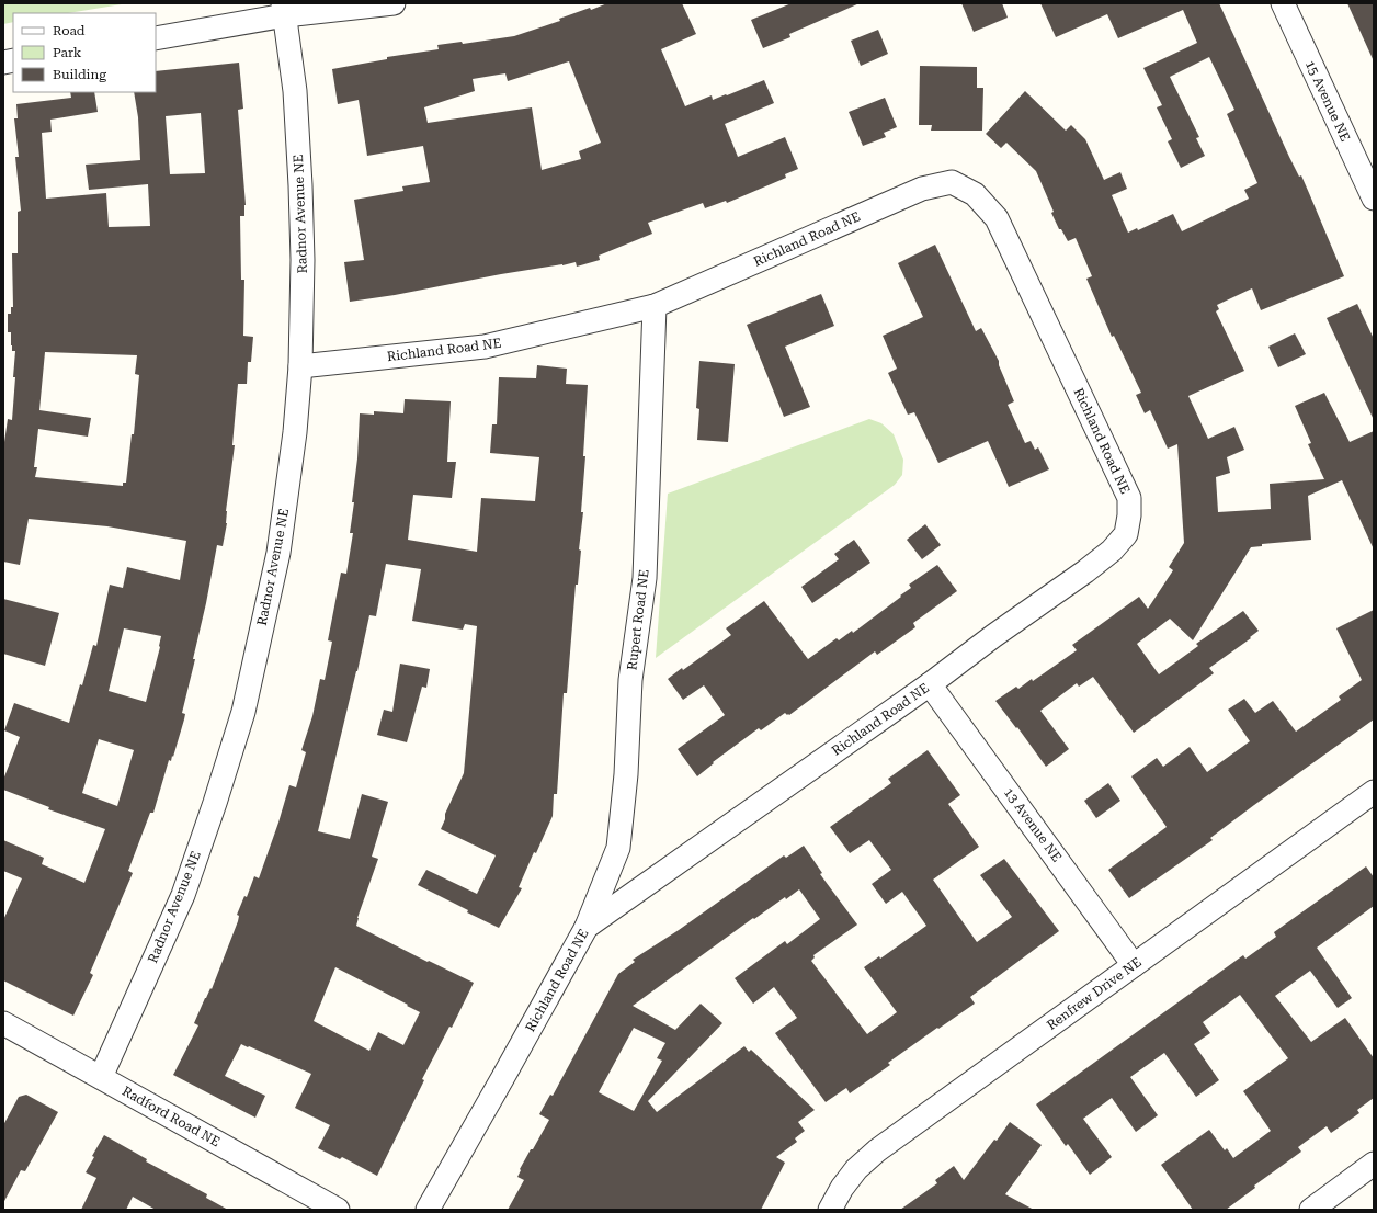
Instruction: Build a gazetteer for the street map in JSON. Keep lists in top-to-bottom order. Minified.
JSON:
{"streets":{"street":["15 Avenue NE","Radnor Avenue NE","Richland Road NE","Rupert Road NE","13 Avenue NE","Renfrew Drive NE","Radford Road NE"]},"crossings":[["Radnor Avenue NE","Richland Road NE"],["Radnor Avenue NE","Radford Road NE"],["Richland Road NE","Rupert Road NE"],["Richland Road NE","13 Avenue NE"],["13 Avenue NE","Renfrew Drive NE"]],"legend":["Road","Park","Building"]}
